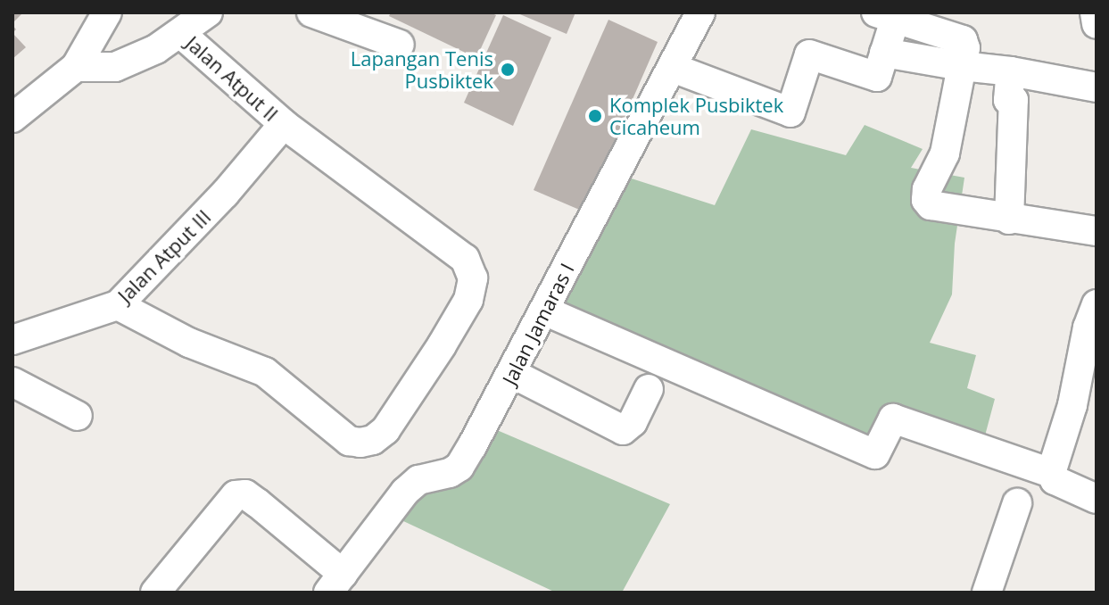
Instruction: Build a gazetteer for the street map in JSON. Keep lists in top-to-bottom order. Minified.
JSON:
{"streets":{"street":["Jalan Atput II","Jalan Atput III","Jalan Jamaras I"]},"crossings":[["Jalan Atput II","Jalan Atput III"]],"places":["Lapangan Tenis Pusbiktek","Komplek Pusbiktek Cicaheum"]}
